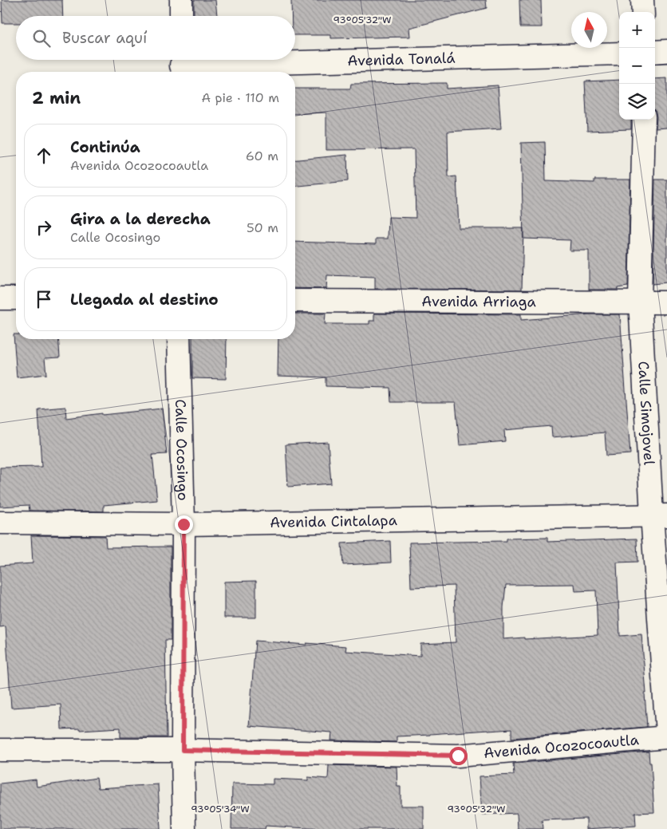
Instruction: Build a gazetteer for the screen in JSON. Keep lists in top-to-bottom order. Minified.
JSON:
{"streets":{"street":["Avenida Tonalá","Avenida Arriaga","Calle Simojovel","Calle Ocosingo","Avenida Cintalapa","Avenida Ocozocoautla"]},"crossings":[["Avenida Arriaga","Calle Simojovel"],["Calle Simojovel","Avenida Cintalapa"],["Calle Ocosingo","Avenida Cintalapa"],["Calle Ocosingo","Avenida Ocozocoautla"]],"north":"top","page":{"map_buttons":["+","−"],"search":"Buscar aquí","heading":["2 min","A pie · 110 m"],"list":[["Continúa","Avenida Ocozocoautla","60 m"],["Gira a la derecha","Calle Ocosingo","50 m"],"Llegada al destino"]},"coordinates":["93°05'32\"W","93°05'34\"W"]}
